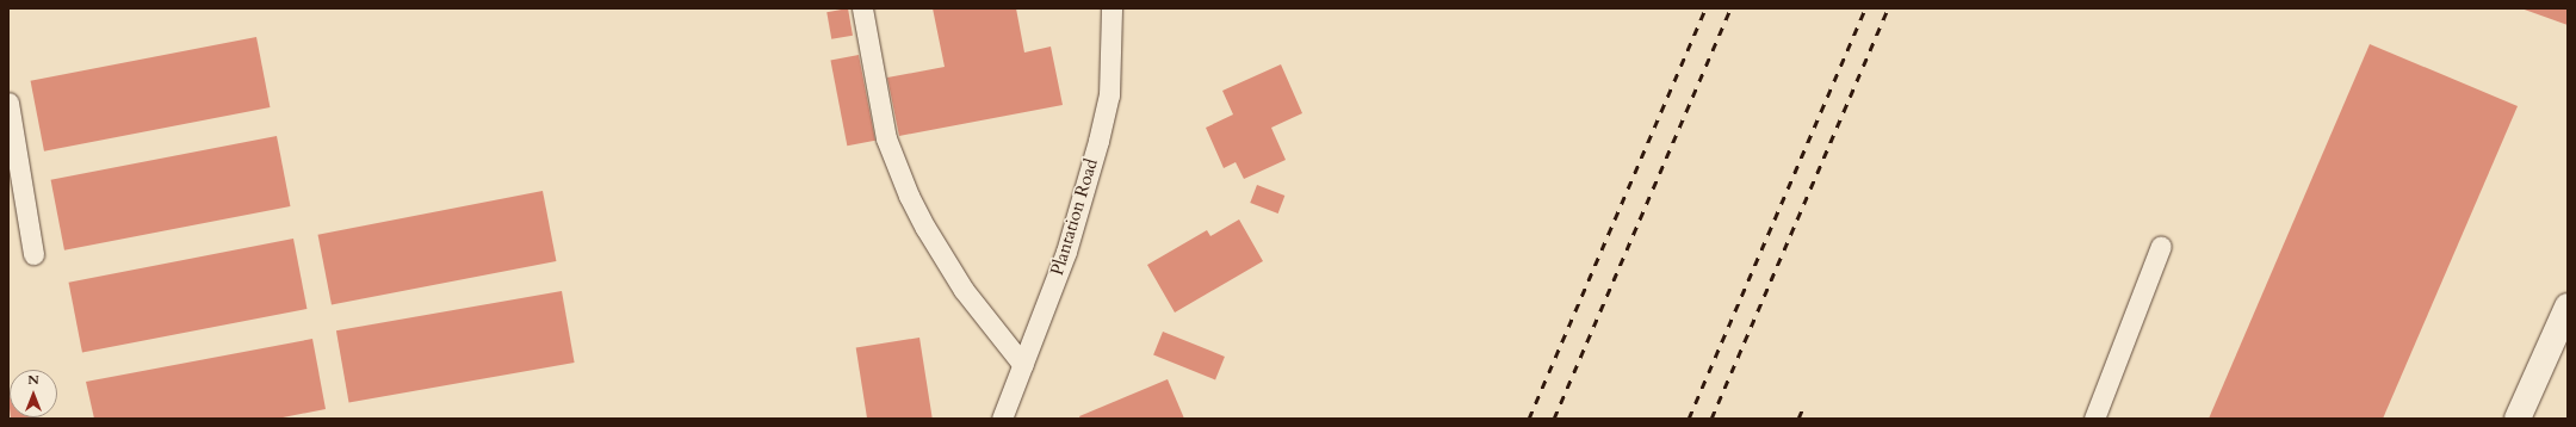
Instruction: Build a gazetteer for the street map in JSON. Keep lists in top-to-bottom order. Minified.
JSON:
{"streets":{"lane":["Plantation Road"]},"north":"top"}
